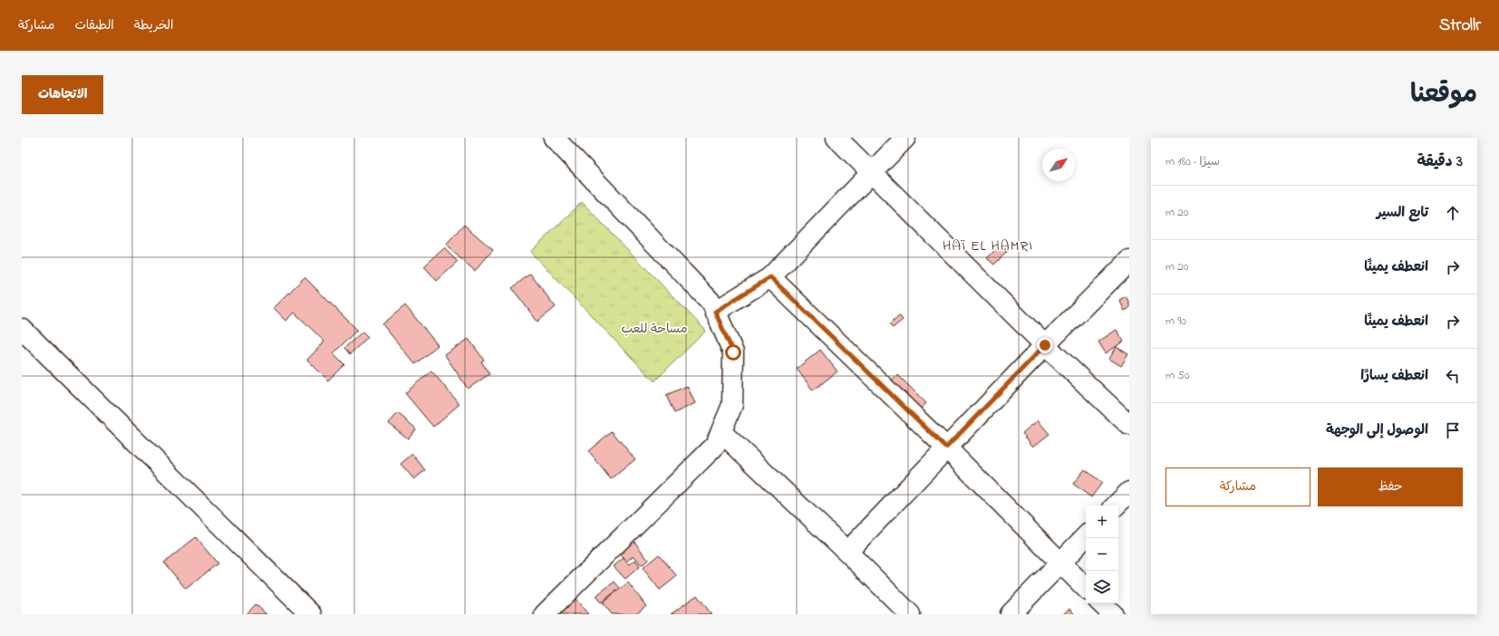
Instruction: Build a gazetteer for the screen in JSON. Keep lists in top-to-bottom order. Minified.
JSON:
{"districts":["HAÏ EL HAMRI"],"parks":["مساحة للعب"],"north":"top right","page":{"header":"Strollr","nav":["الخريطة","الطبقات","مشاركة"],"title":"موقعنا","buttons":["الاتجاهات",["حفظ","مشاركة"]],"heading":["3 دقيقة","سيرًا · 180 m"],"list":[["تابع السير","20 m"],["انعطف يمينًا","20 m"],["انعطف يمينًا","90 m"],["انعطف يسارًا","50 m"],"الوصول إلى الوجهة"],"map_buttons":["+","−"]}}
